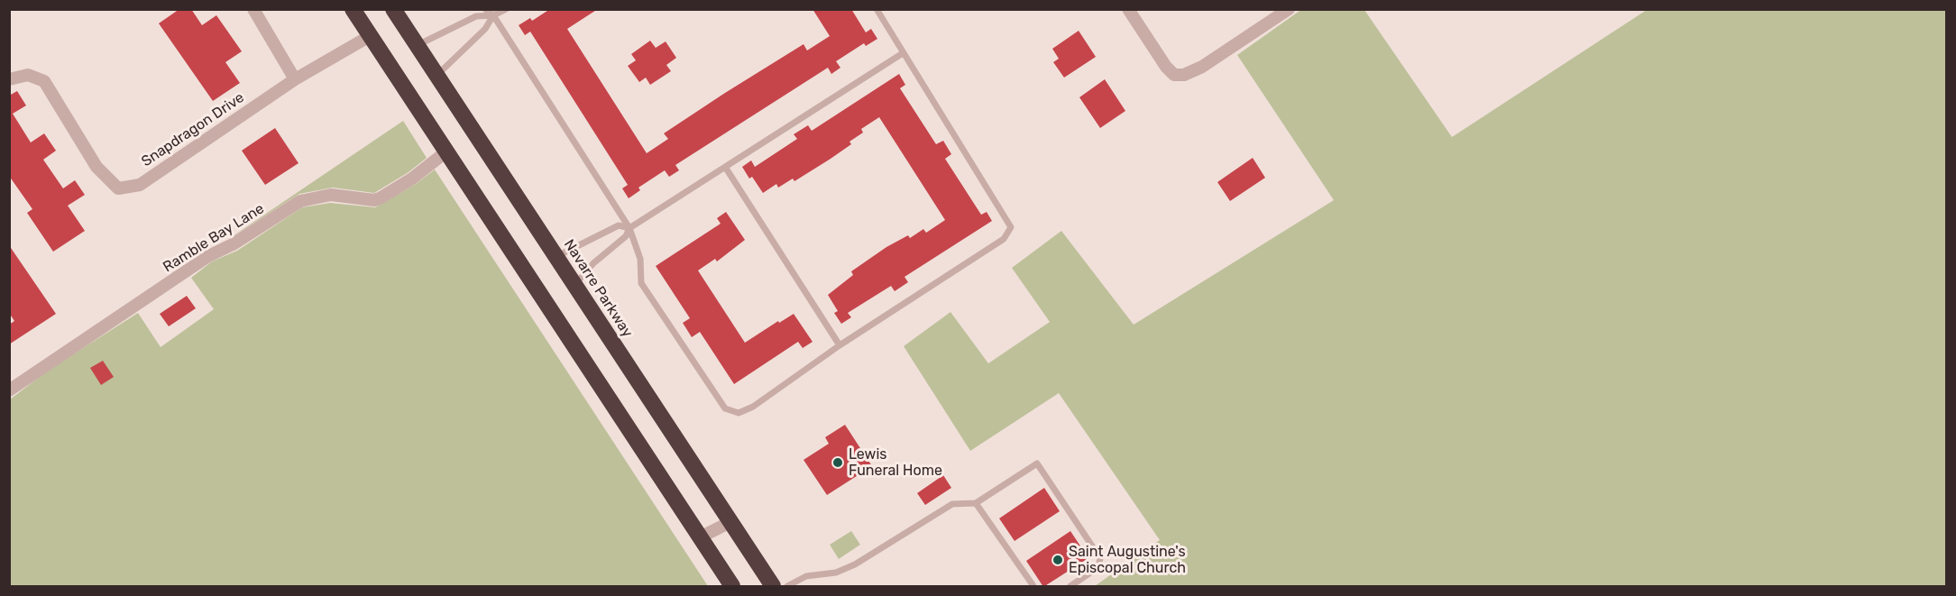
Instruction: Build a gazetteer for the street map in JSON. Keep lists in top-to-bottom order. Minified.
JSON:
{"streets":{"highway":["Navarre Parkway"],"street":["Snapdragon Drive","Ramble Bay Lane"]},"places":["Lewis Funeral Home","Saint Augustine's Episcopal Church"]}
